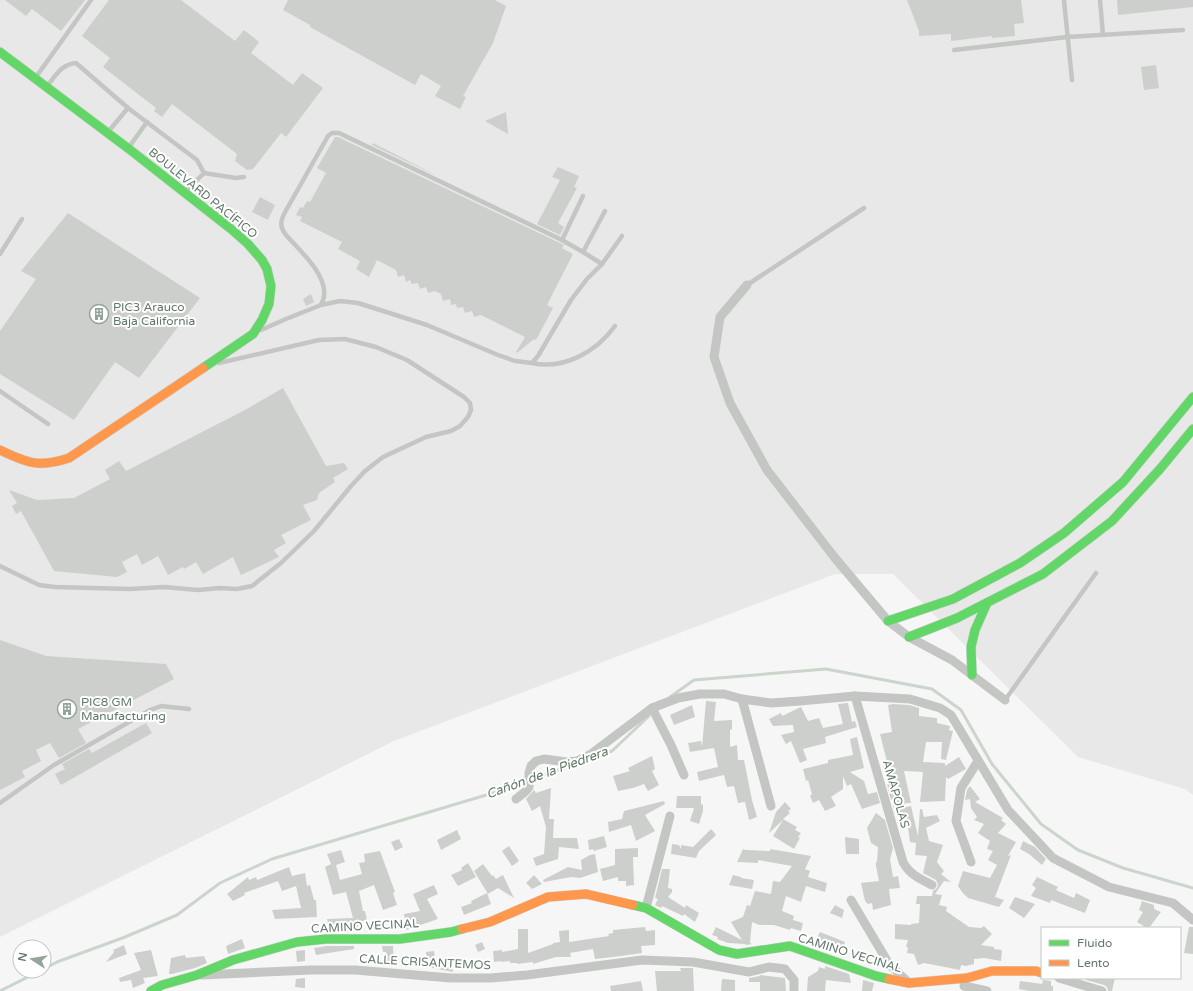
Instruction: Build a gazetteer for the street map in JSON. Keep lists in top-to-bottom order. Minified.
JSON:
{"streets":{"main road":["BOULEVARD PACÍFICO","CAMINO VECINAL"],"street":["AMAPOLAS","CALLE CRISANTEMOS"]},"crossings":[["CAMINO VECINAL","CALLE CRISANTEMOS"]],"water":["Cañón de la Piedrera"],"places":{"building":["PIC3 Arauco Baja California","PIC8 GM Manufacturing"]},"legend":["Fluido","Lento"],"north":"left"}
